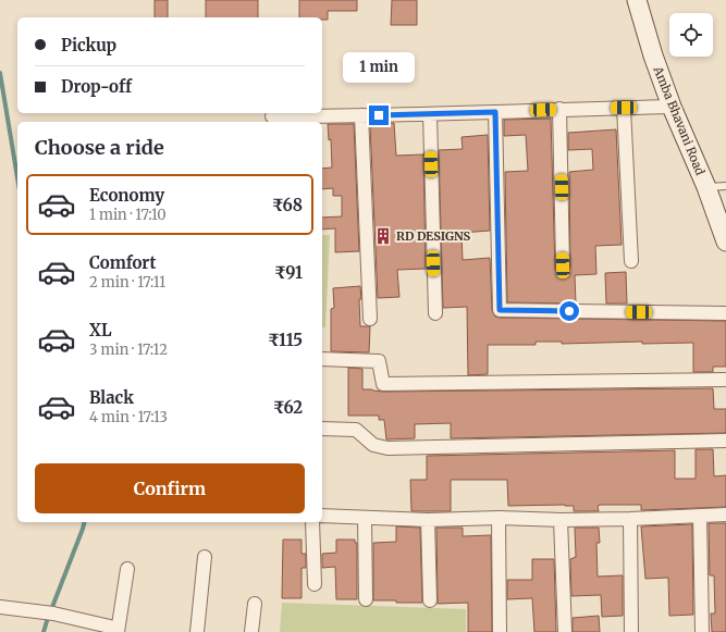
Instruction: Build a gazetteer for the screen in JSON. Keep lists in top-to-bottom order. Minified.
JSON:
{"streets":{"street":["Amba Bhavani Road"]},"places":{"building":["RD DESIGNS"]},"page":{"banner":["Pickup","Drop-off"],"bubble":"1 min","heading":"Choose a ride","list":[{"name":"Economy","note":"1 min · 17:10","value":"₹68"},{"name":"Comfort","note":"2 min · 17:11","value":"₹91"},{"name":"XL","note":"3 min · 17:12","value":"₹115"},{"name":"Black","note":"4 min · 17:13","value":"₹62"}],"buttons":"Confirm"}}
